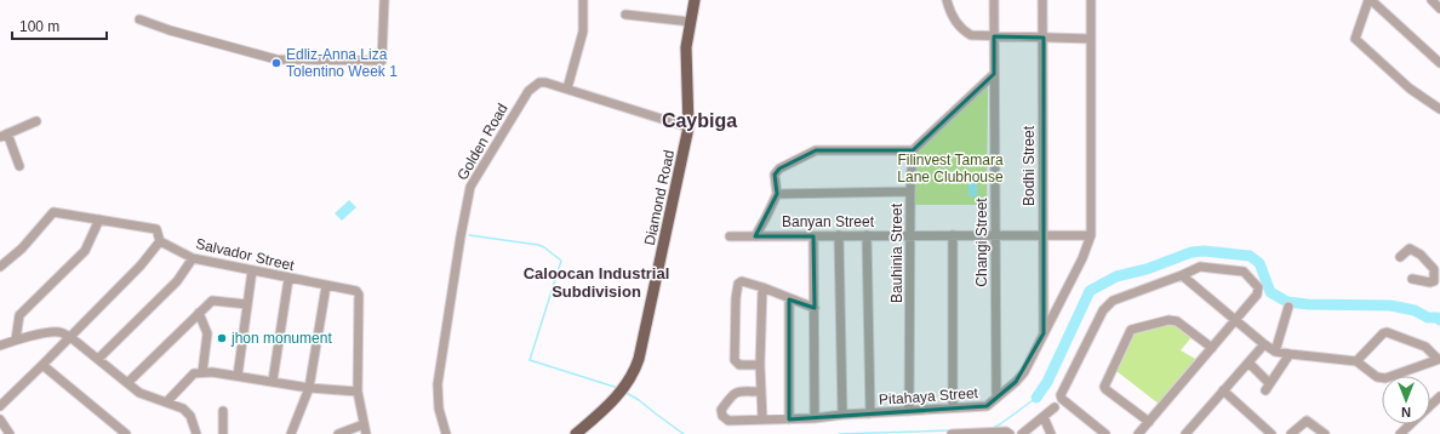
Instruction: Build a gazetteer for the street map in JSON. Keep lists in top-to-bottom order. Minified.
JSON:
{"streets":{"main road":["Diamond Road"],"street":["Golden Road","Bodhi Street","Banyan Street","Changi Street","Bauhinia Street","Salvador Street","Pitahaya Street"]},"crossings":[["Golden Road","Diamond Road"],["Bodhi Street","Banyan Street"],["Bodhi Street","Pitahaya Street"],["Banyan Street","Changi Street"],["Banyan Street","Bauhinia Street"],["Banyan Street","Pitahaya Street"],["Changi Street","Pitahaya Street"],["Bauhinia Street","Pitahaya Street"]],"districts":["Caybiga","Caloocan Industrial Subdivision"],"parks":["Filinvest Tamara Lane Clubhouse"],"places":["Edliz-Anna Liza Tolentino Week 1","jhon monument"],"scale_bar":"100 m","north":"bottom"}
